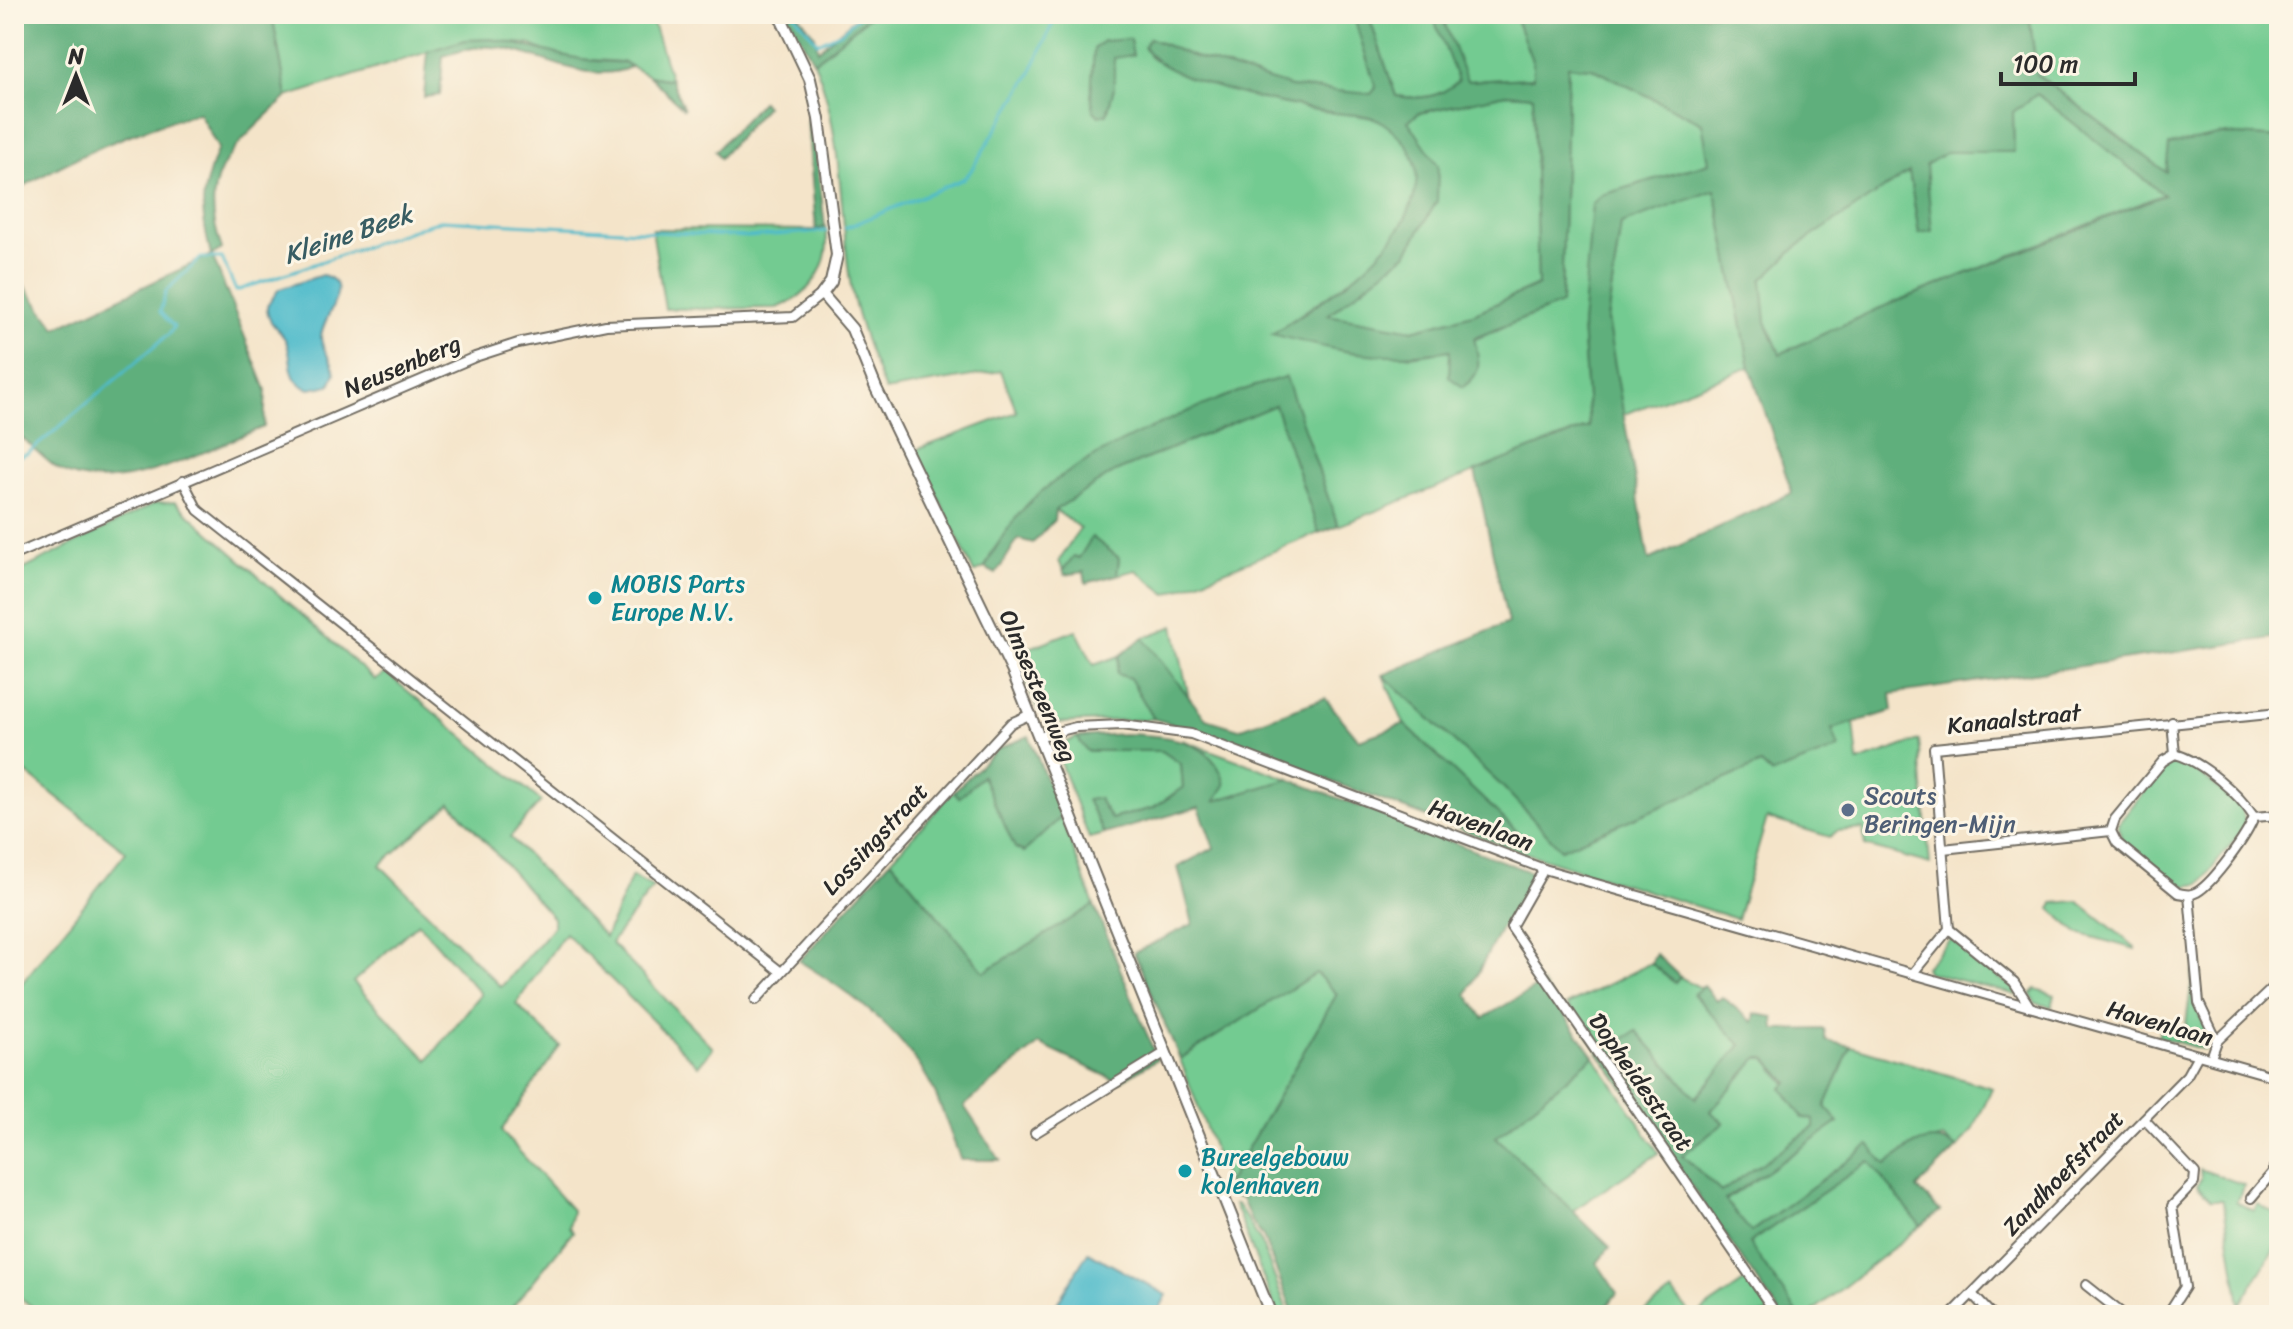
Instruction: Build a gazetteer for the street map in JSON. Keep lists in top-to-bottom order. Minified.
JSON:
{"streets":{"street":["Neusenberg","Olmsesteenweg","Kanaalstraat","Havenlaan","Lossingstraat","Dopheidestraat","Zandhoefstraat"]},"crossings":[["Neusenberg","Olmsesteenweg"],["Olmsesteenweg","Havenlaan"],["Olmsesteenweg","Lossingstraat"],["Havenlaan","Dopheidestraat"],["Havenlaan","Zandhoefstraat"]],"water":["Kleine Beek"],"places":["MOBIS Parts Europe N.V.","Scouts Beringen-Mijn","Bureelgebouw kolenhaven"],"scale_bar":"100 m","north":"top"}
